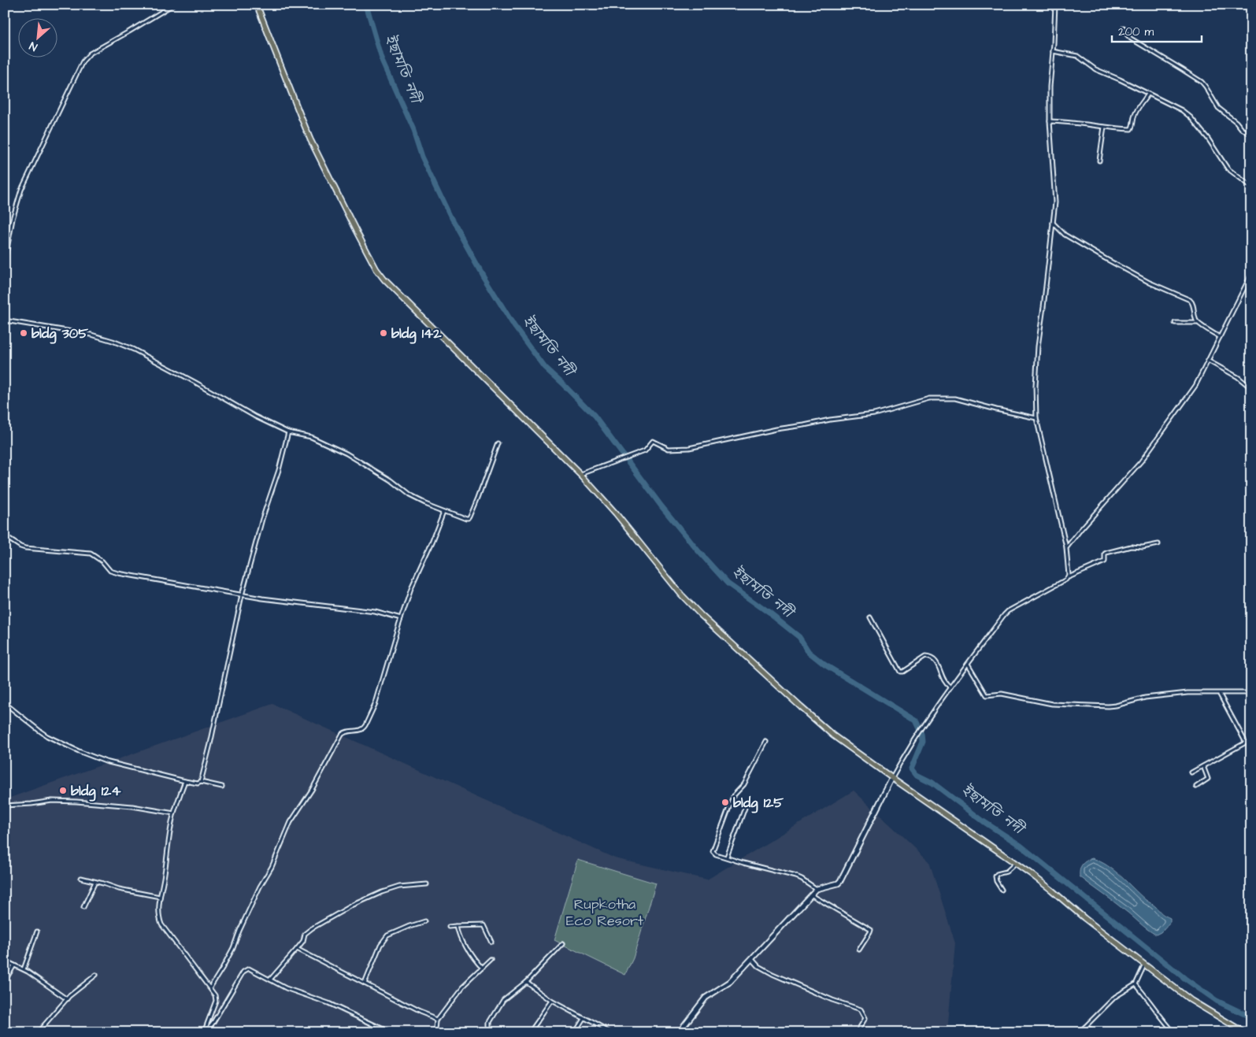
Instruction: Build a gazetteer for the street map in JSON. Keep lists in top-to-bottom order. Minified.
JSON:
{"water":["ইছামতি নদী"],"parks":["Rupkotha Eco Resort"],"places":["bldg 305","bldg 142","bldg 124","bldg 125"],"scale_bar":"200 m","north":"bottom left"}
